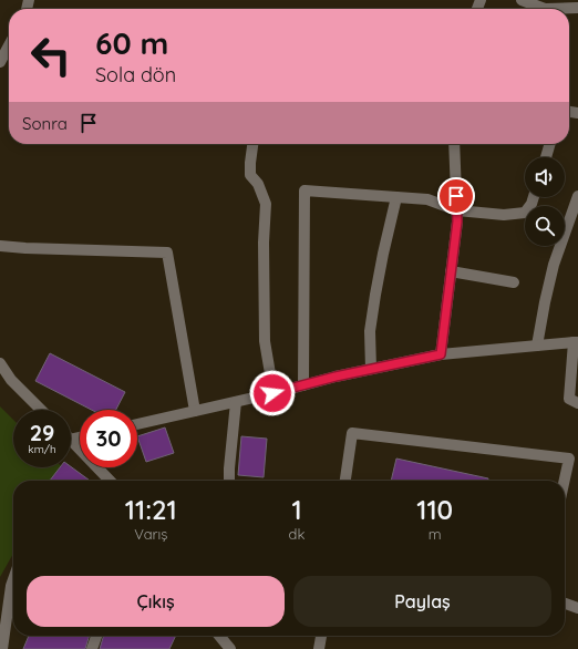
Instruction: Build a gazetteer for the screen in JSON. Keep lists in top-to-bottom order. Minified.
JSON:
{"page":{"turn":["60 m","Sola dön"],"then":"Sonra","speed":"29 km/h","limit":"30","eta":["11:21","Varış","1","dk","110","m"],"buttons":["Çıkış","Paylaş"]}}
